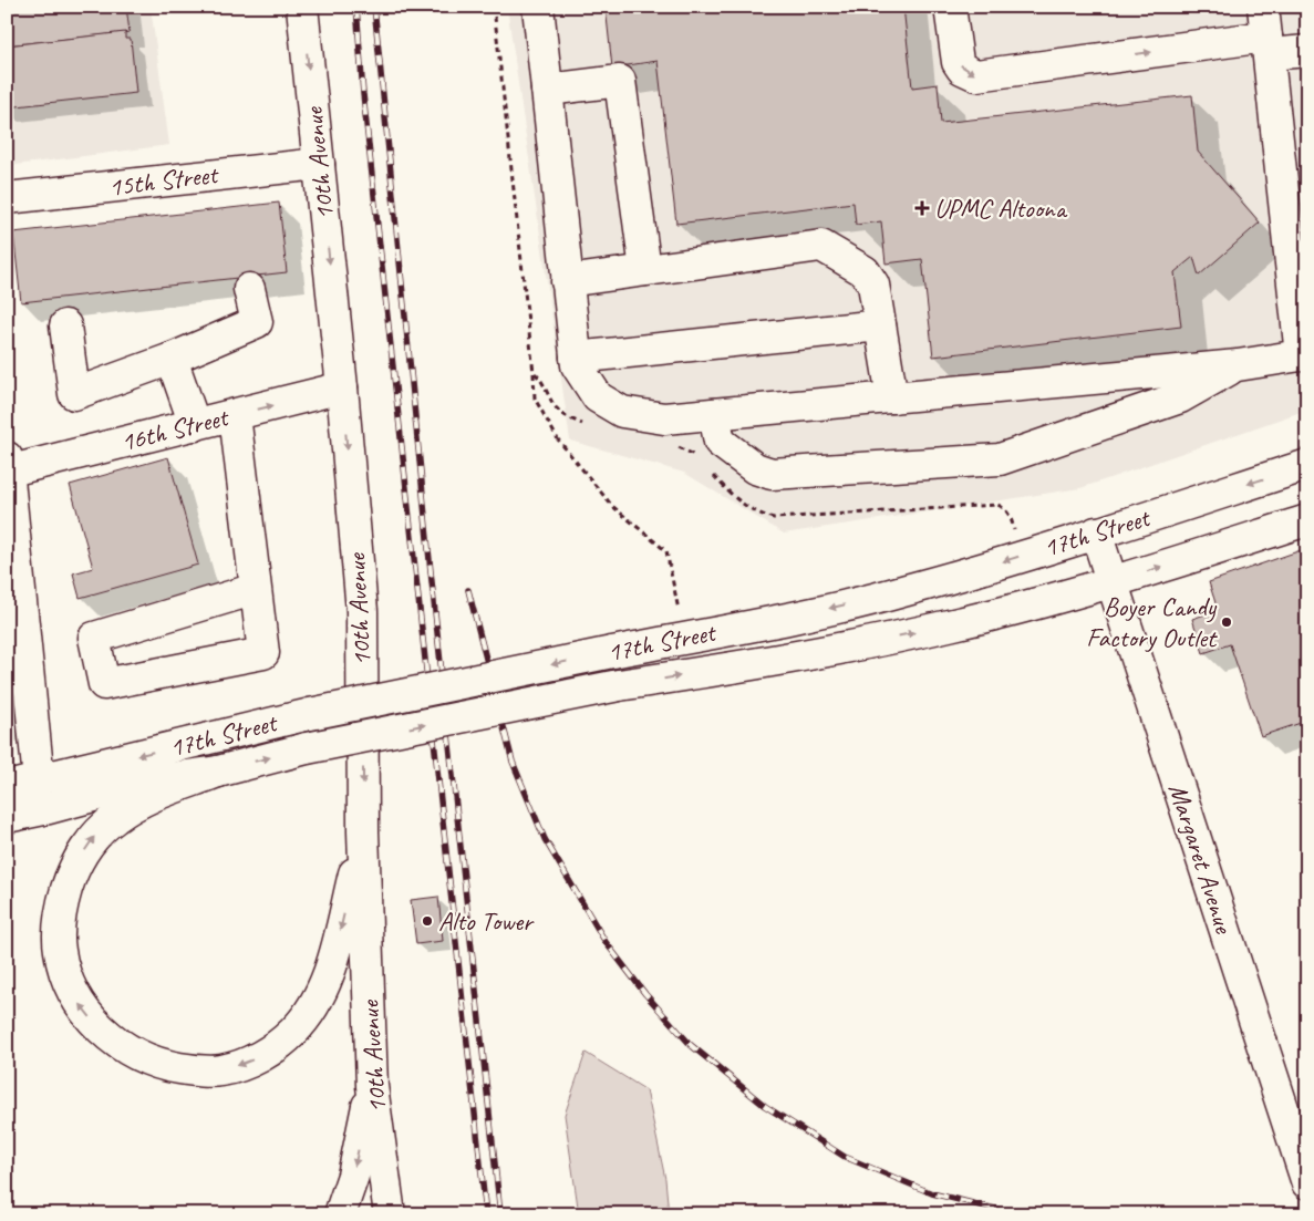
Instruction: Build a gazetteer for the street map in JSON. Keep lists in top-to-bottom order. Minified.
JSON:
{"streets":{"main road":["10th Avenue","15th Street","16th Street","17th Street","Margaret Avenue"]},"crossings":[["10th Avenue","15th Street"],["10th Avenue","16th Street"],["17th Street","Margaret Avenue"]],"places":{"health":["UPMC Altoona"],"other":["Boyer Candy Factory Outlet","Alto Tower"]}}
